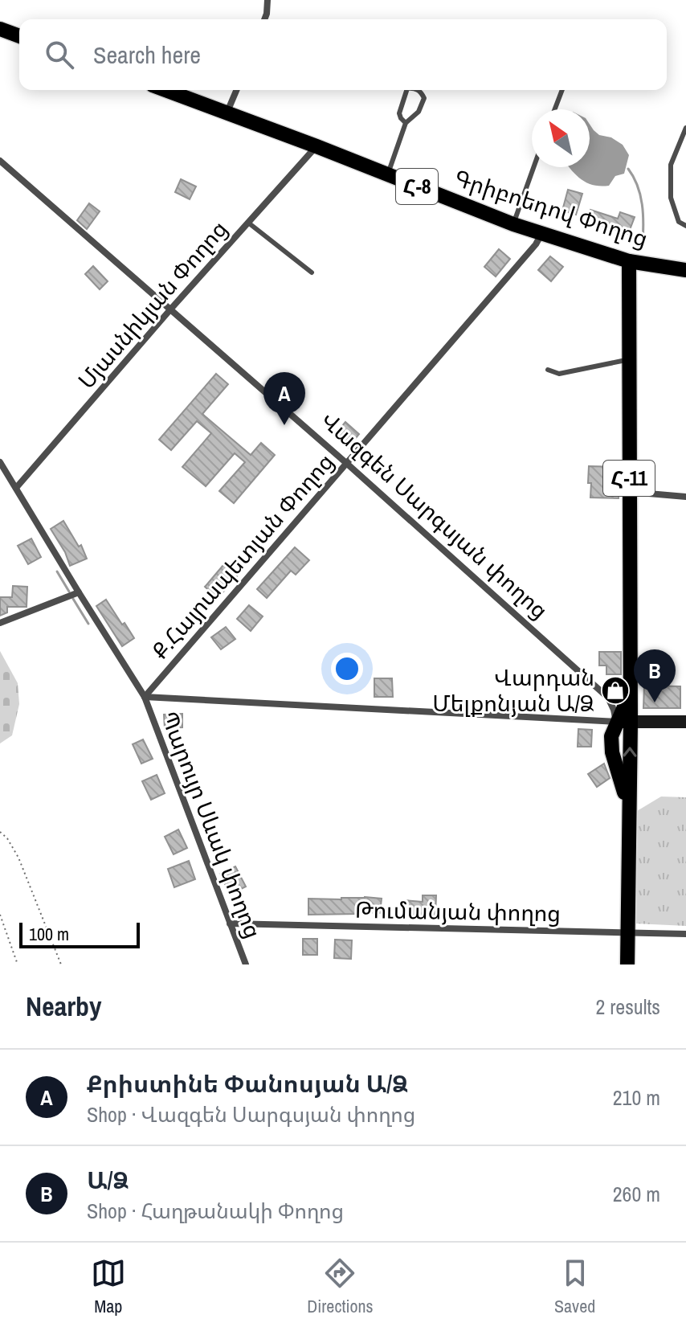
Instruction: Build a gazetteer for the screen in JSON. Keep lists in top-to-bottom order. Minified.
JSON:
{"streets":{"main road":["Հ-8","Գրիբոեդով Փողոց","Հ-11"],"street":["Մյասնիկյան Փողոց","Վազգեն Սարգսյան փողոց","Ք.Հայրապետյան Փողոց","Պարույր Սևակ փողոց","Թումանյան փողոց"]},"crossings":[["Գրիբոեդով Փողոց","Մյասնիկյան Փողոց"],["Գրիբոեդով Փողոց","Հ-11"],["Գրիբոեդով Փողոց","Ք.Հայրապետյան Փողոց"],["Մյասնիկյան Փողոց","Վազգեն Սարգսյան փողոց"],["Մյասնիկյան Փողոց","Պարույր Սևակ փողոց"],["Հ-11","Վազգեն Սարգսյան փողոց"],["Հ-11","Թումանյան փողոց"],["Վազգեն Սարգսյան փողոց","Ք.Հայրապետյան Փողոց"],["Ք.Հայրապետյան Փողոց","Պարույր Սևակ փողոց"],["Պարույր Սևակ փողոց","Թումանյան փողոց"]],"places":{"shop":["Վարդան Մելքոնյան Ա/Ձ"]},"scale_bar":"100 m","north":"top left","page":{"search":"Search here","pins":["A","B"],"scale":"100 m","heading":["Nearby","2 results"],"list":[{"mark":"A","name":"Քրիստինե Փանոսյան Ա/Ձ","note":"Shop · Վազգեն Սարգսյան փողոց","value":"210 m"},{"mark":"B","name":"Ա/Ձ","note":"Shop · Հաղթանակի Փողոց","value":"260 m"}],"nav":["Map","Directions","Saved"]}}
